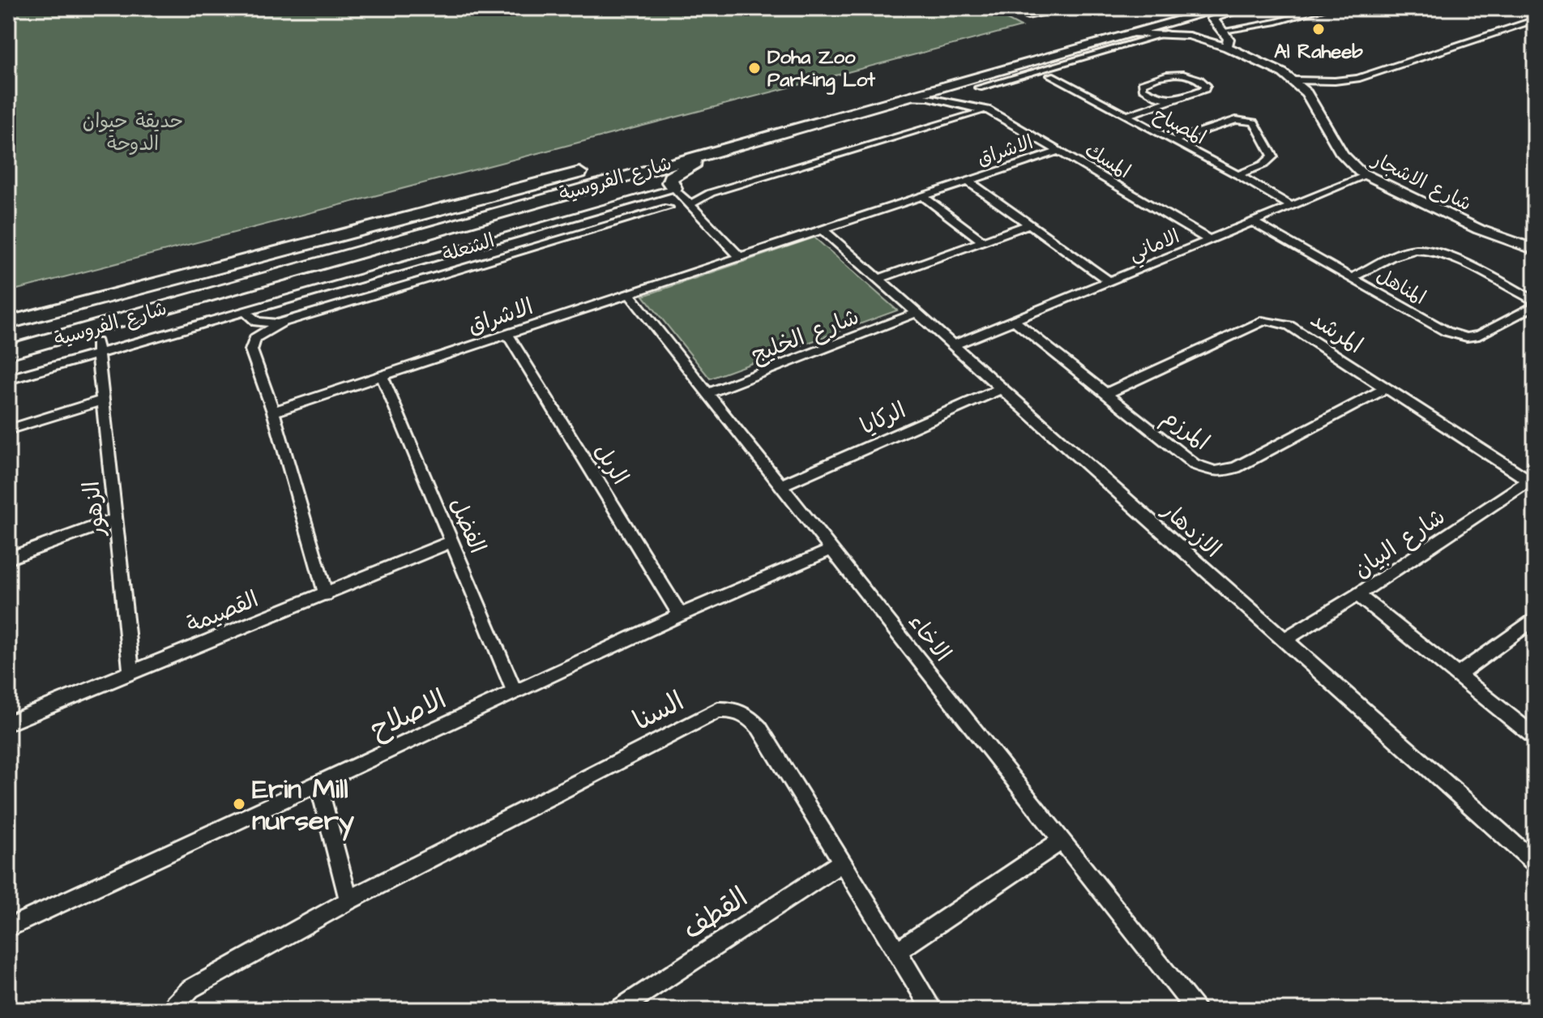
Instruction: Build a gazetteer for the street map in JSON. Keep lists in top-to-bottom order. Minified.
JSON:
{"streets":{"highway":["شارع الفروسية"],"street":["المصباح","الاشراق","المسك","شارع الاشجار","الاماني","الشعلة","المناهل","المرشد","شارع الخليج","الركايا","المرزم","الربل","الزهور","الفضل","الازدهار","شارع البيان","القصيمة","الاخاء","السنا","الاصلاح","القطف"]},"crossings":[["المصباح","الاماني"],["الاشراق","المسك"],["الاشراق","الشعلة"],["الاشراق","الربل"],["الاشراق","الفضل"],["الاشراق","الازدهار"],["الاشراق","الاخاء"],["المسك","شارع الفروسية"],["المسك","الاماني"],["شارع الاشجار","الاماني"],["الاماني","المناهل"],["الاماني","المرزم"],["الاماني","الازدهار"],["الشعلة","القصيمة"],["المرشد","المرزم"],["المرشد","شارع البيان"],["شارع الخليج","الازدهار"],["شارع الخليج","الاخاء"],["الركايا","الازدهار"],["الركايا","الاخاء"],["الربل","الاصلاح"],["الزهور","القصيمة"],["الفضل","القصيمة"],["الفضل","الاصلاح"],["الازدهار","شارع البيان"],["الاخاء","الاصلاح"],["السنا","القطف"]],"parks":["حديقة حيوان الدوحة"],"places":["Al Raheeb","Doha Zoo Parking Lot","Erin Mill nursery"]}
